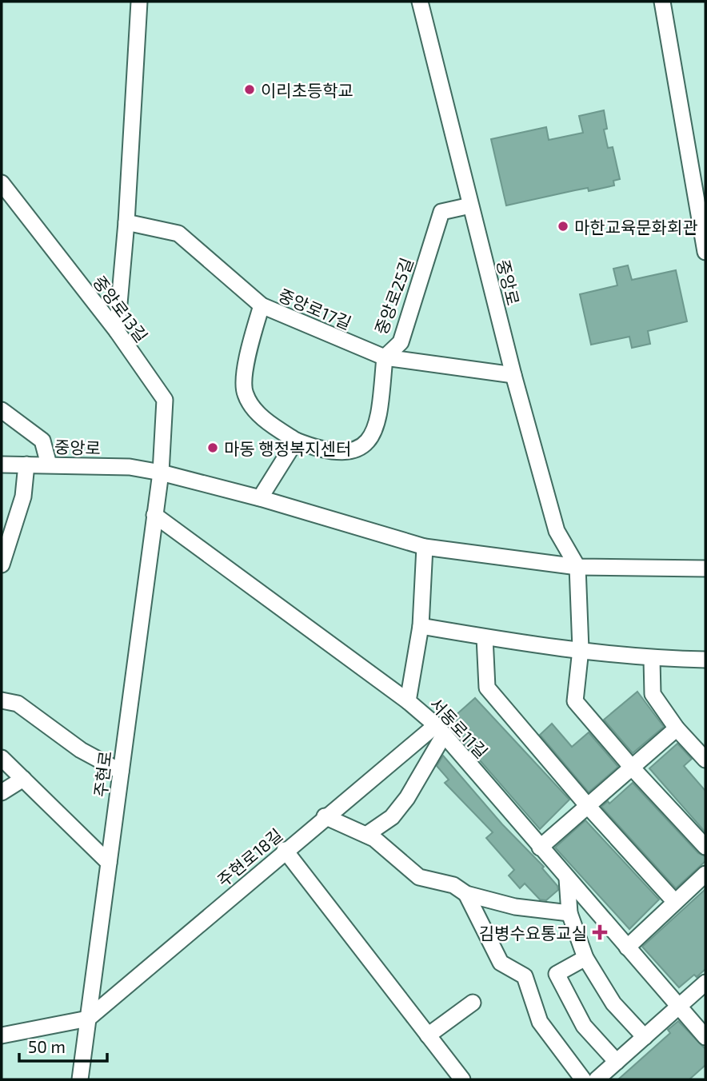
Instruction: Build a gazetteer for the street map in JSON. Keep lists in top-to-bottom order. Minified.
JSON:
{"streets":{"street":["중앙로","중앙로25길","중앙로13길","중앙로17길","서동로11길","주현로","주현로18길"]},"crossings":[["중앙로","중앙로25길"],["중앙로","중앙로13길"],["중앙로","중앙로17길"],["중앙로","서동로11길"],["중앙로","주현로"],["중앙로25길","중앙로17길"],["중앙로13길","주현로"],["서동로11길","주현로18길"],["주현로","주현로18길"]],"places":{"other":["이리초등학교","마한교육문화회관","마동 행정복지센터"],"health":["김병수요통교실"]},"scale_bar":"50 m"}
